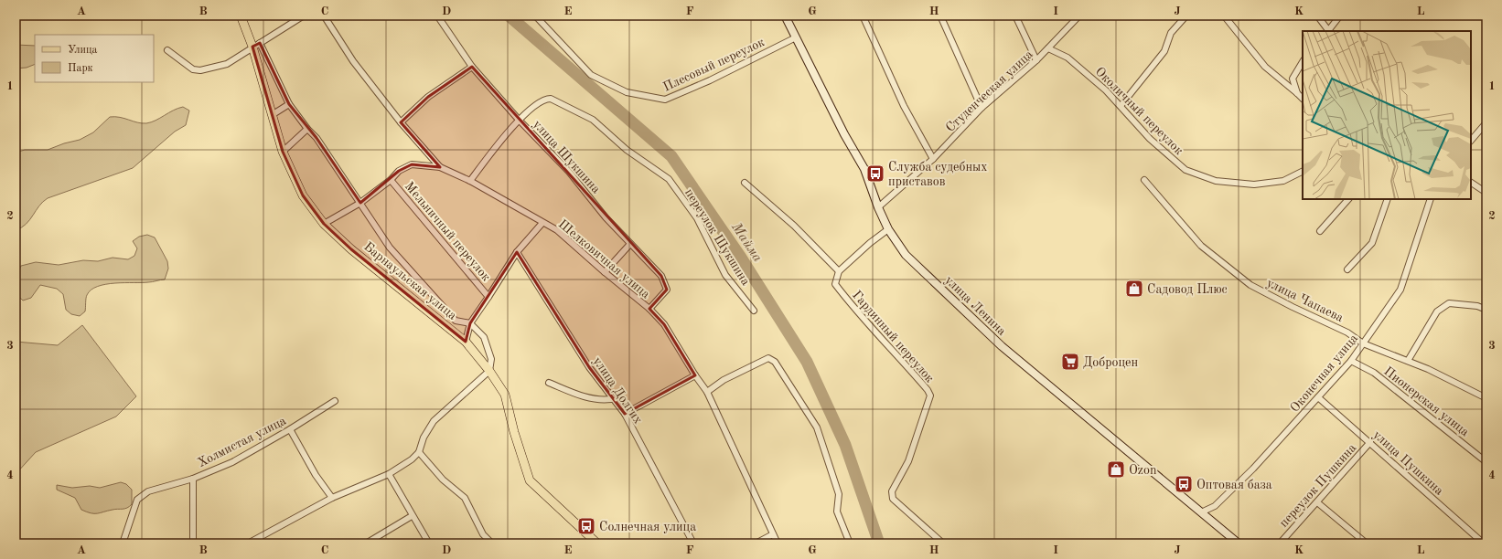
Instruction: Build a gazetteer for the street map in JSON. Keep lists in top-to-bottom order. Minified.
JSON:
{"streets":{"main road":["Барнаульская улица"],"street":["Плесовый переулок","Студенческая улица","Околичный переулок","улица Шукшина","Мельничный переулок","переулок Шукшина","Шелковичная улица","улица Чапаева","улица Ленина","Гардинный переулок","Оконечная улица","улица Долгих","Пионерская улица","Холмистая улица","улица Пушкина","переулок Пушкина"]},"crossings":[["Плесовый переулок","улица Ленина"],["Студенческая улица","Околичный переулок"],["Студенческая улица","улица Ленина"],["улица Шукшина","переулок Шукшина"],["улица Шукшина","Шелковичная улица"],["переулок Шукшина","Шелковичная улица"],["улица Чапаева","Оконечная улица"],["улица Ленина","Оконечная улица"],["Оконечная улица","Пионерская улица"],["Оконечная улица","улица Пушкина"],["улица Пушкина","переулок Пушкина"]],"water":["Майма"],"places":{"bus stop":["Служба судебных приставов","Оптовая база","Солнечная улица"],"shop":["Садовод Плюс","Ozon"],"supermarket":["Доброцен"]},"legend":["Улица","Парк"],"grid":{"columns":["A","B","C","D","E","F","G","H","I","J","K","L"],"rows":["1","2","3","4"]}}
